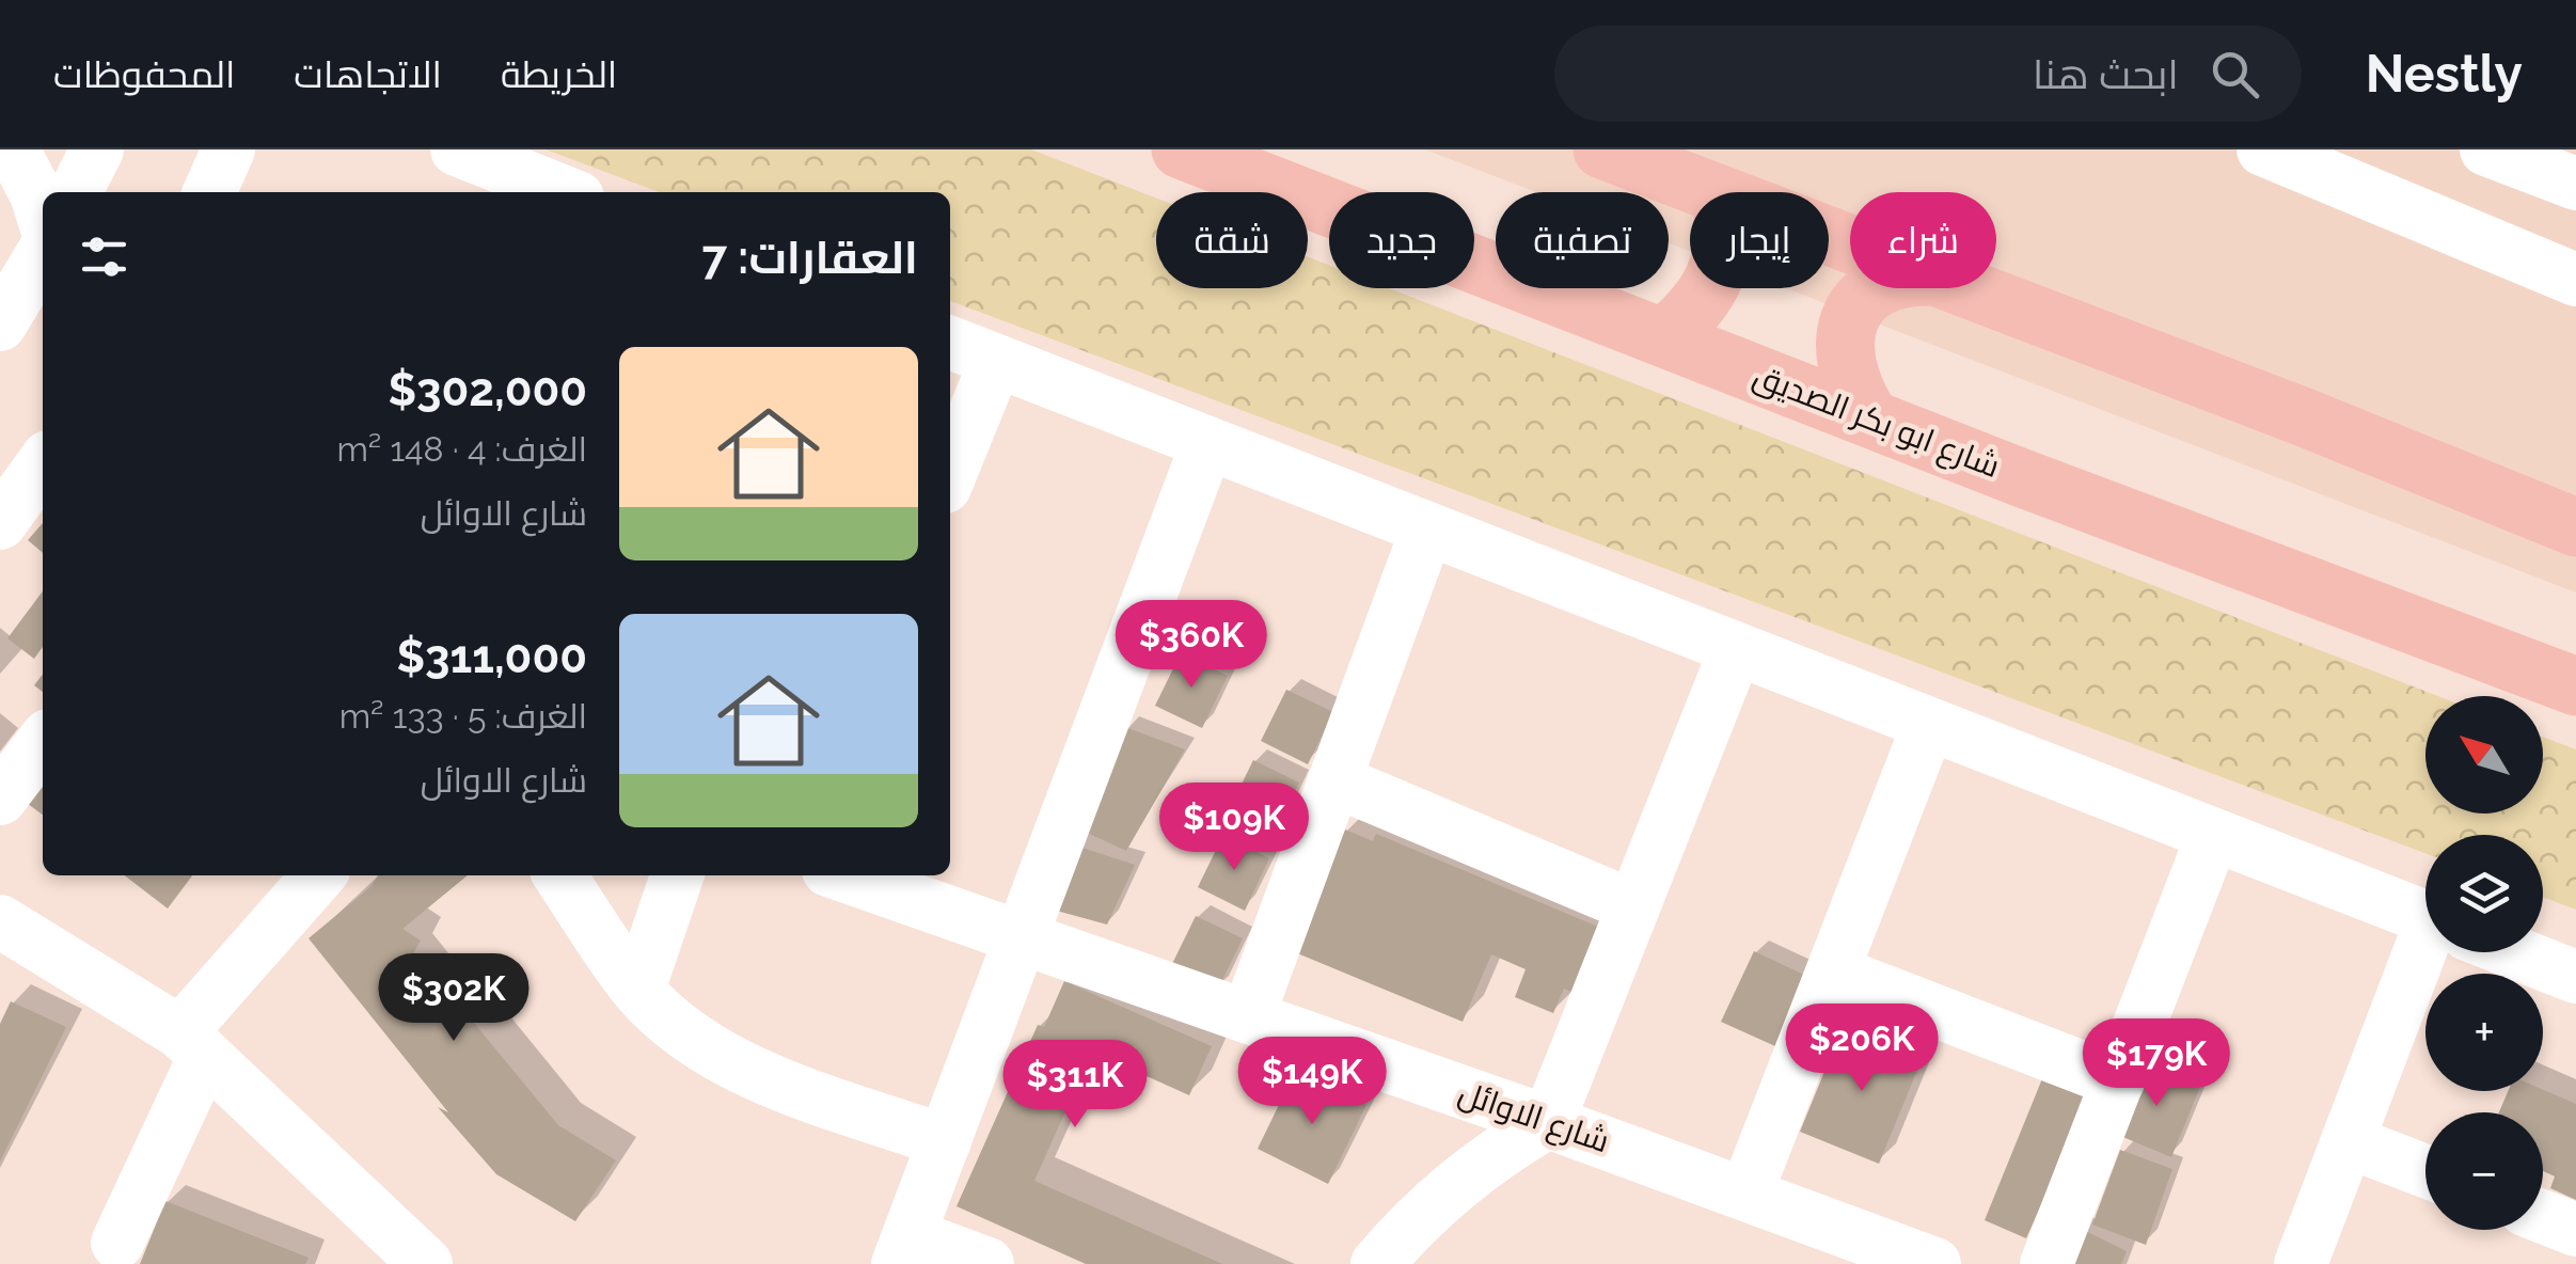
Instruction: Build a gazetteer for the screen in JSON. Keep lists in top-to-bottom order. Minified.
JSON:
{"streets":{"main road":["شارع ابو بكر الصديق"],"street":["شارع الاوائل"]},"north":"top left","page":{"header":"Nestly","search":"ابحث هنا","nav":["الخريطة","الاتجاهات","المحفوظات"],"chip":["شراء","إيجار","تصفية","جديد","شقة"],"heading":"العقارات: 7","list":[{"name":"$302,000","note":"الغرف: 4 · 148 m² · شارع الاوائل"},{"name":"$311,000","note":"الغرف: 5 · 133 m² · شارع الاوائل"}],"price":["$360K","$109K","$302K","$206K","$179K","$149K","$311K"],"map_buttons":["+","−"]}}
